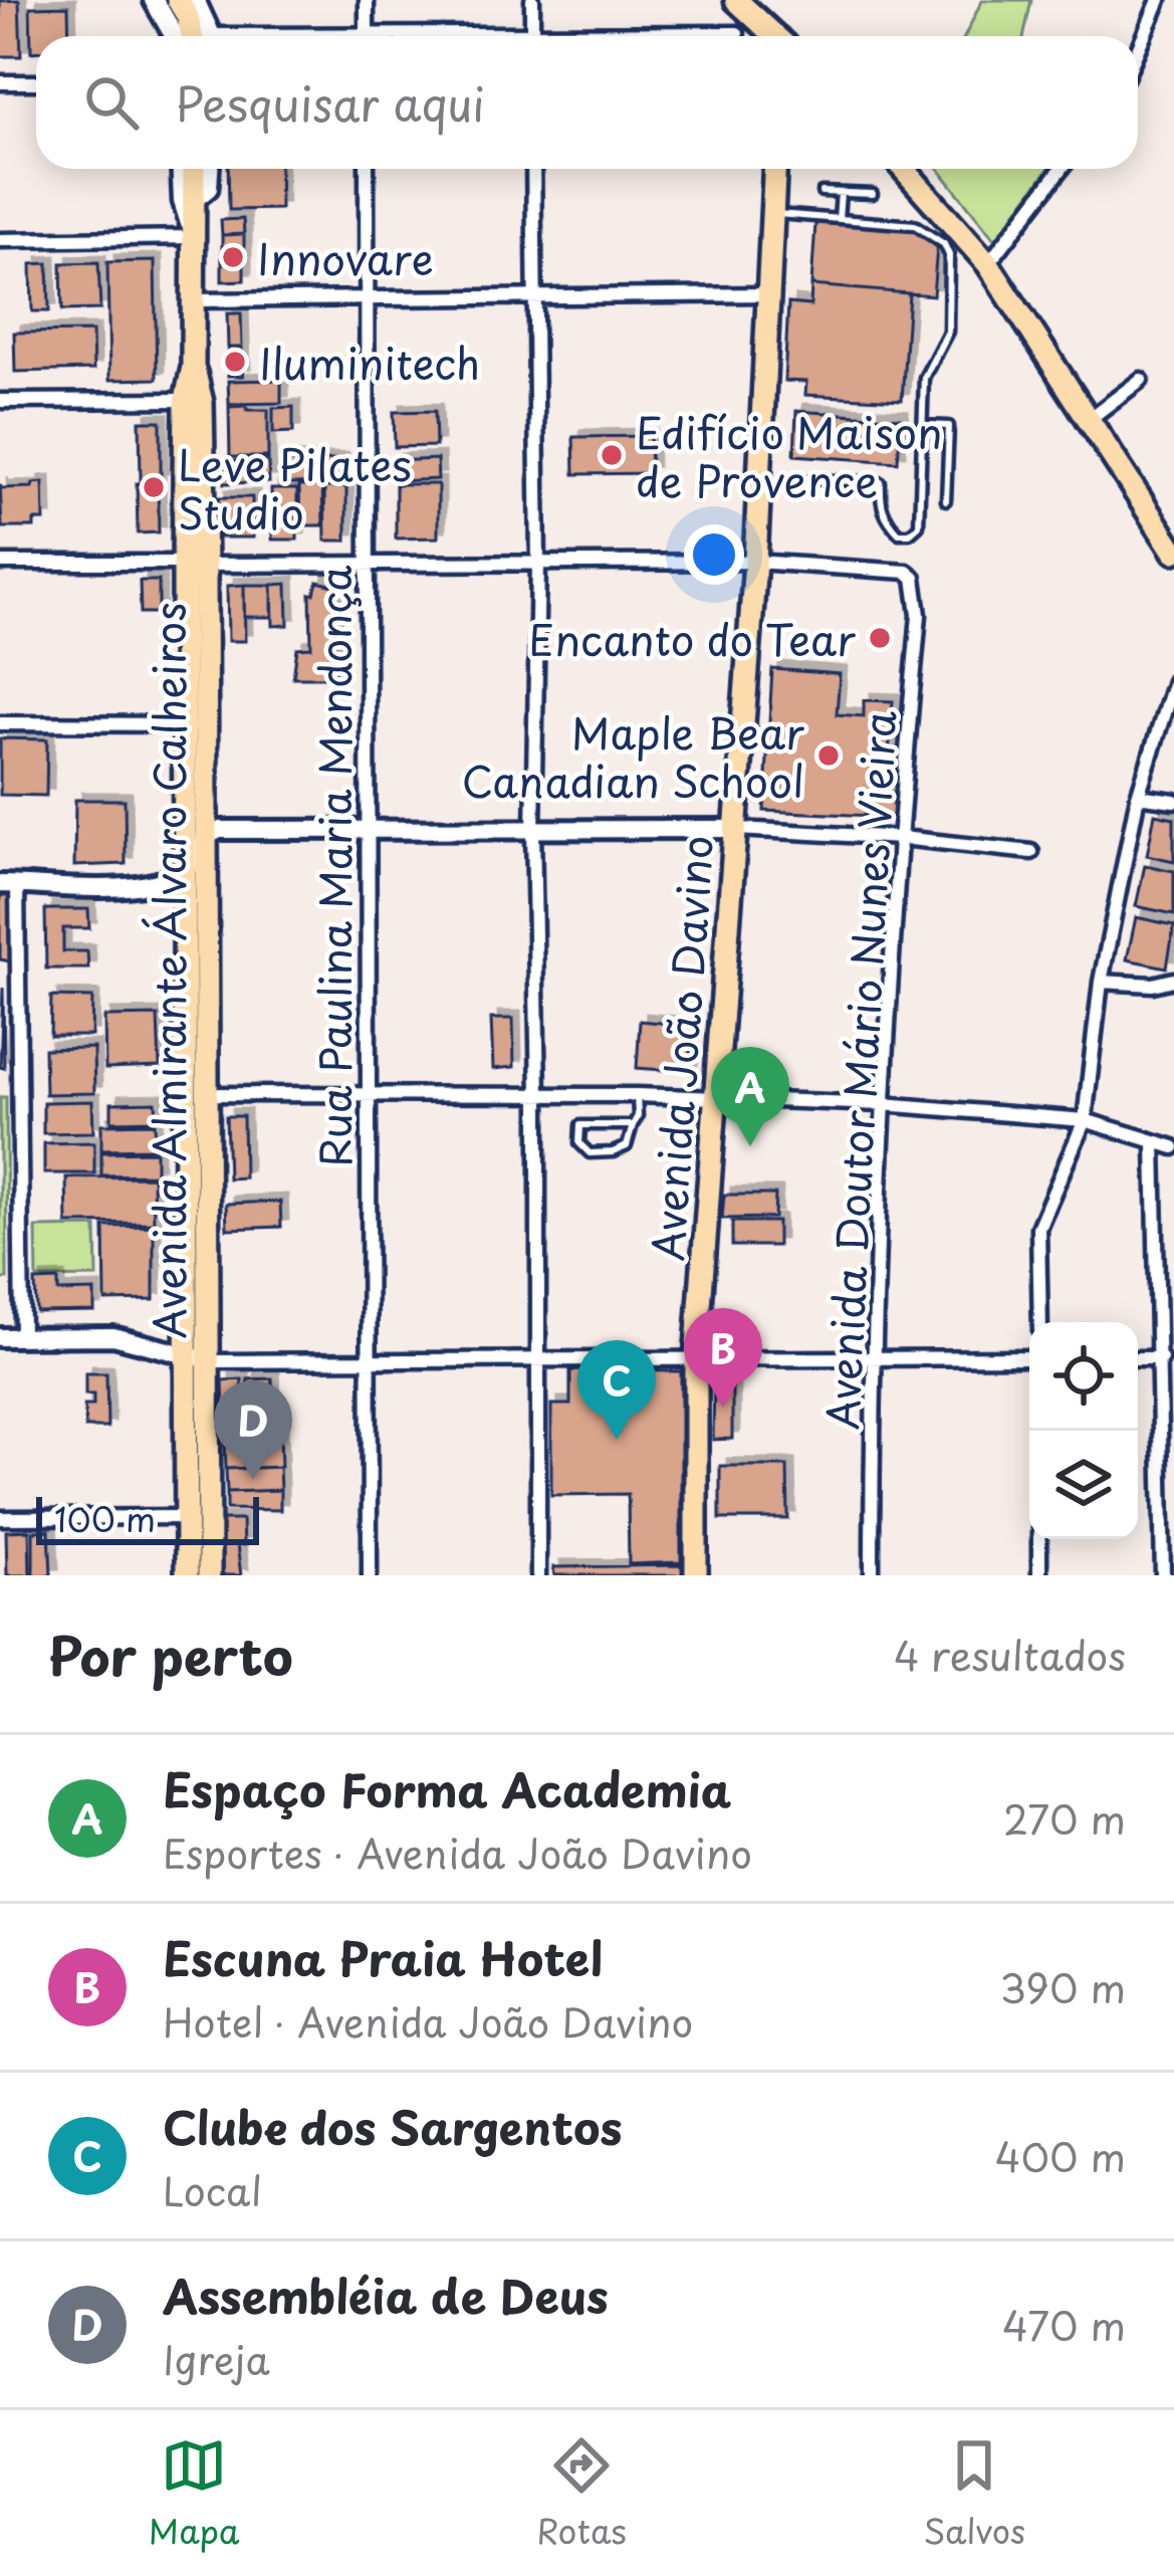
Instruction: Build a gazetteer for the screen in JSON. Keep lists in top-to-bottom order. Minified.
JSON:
{"streets":{"main road":["Avenida Almirante Álvaro Calheiros","Avenida João Davino"],"street":["Rua Paulina Maria Mendonça","Avenida Doutor Mário Nunes Vieira"]},"crossings":[["Avenida João Davino","Avenida Doutor Mário Nunes Vieira"]],"places":["Innovare","Iluminitech","Edifício Maison de Provence","Leve Pilates Studio","Encanto do Tear","Maple Bear Canadian School"],"scale_bar":"100 m","page":{"search":"Pesquisar aqui","pins":["A","B","C","D"],"scale":"100 m","heading":["Por perto","4 resultados"],"list":[{"mark":"A","name":"Espaço Forma Academia","note":"Esportes · Avenida João Davino","value":"270 m"},{"mark":"B","name":"Escuna Praia Hotel","note":"Hotel · Avenida João Davino","value":"390 m"},{"mark":"C","name":"Clube dos Sargentos","note":"Local","value":"400 m"},{"mark":"D","name":"Assembléia de Deus","note":"Igreja","value":"470 m"}],"nav":["Mapa","Rotas","Salvos"]}}
